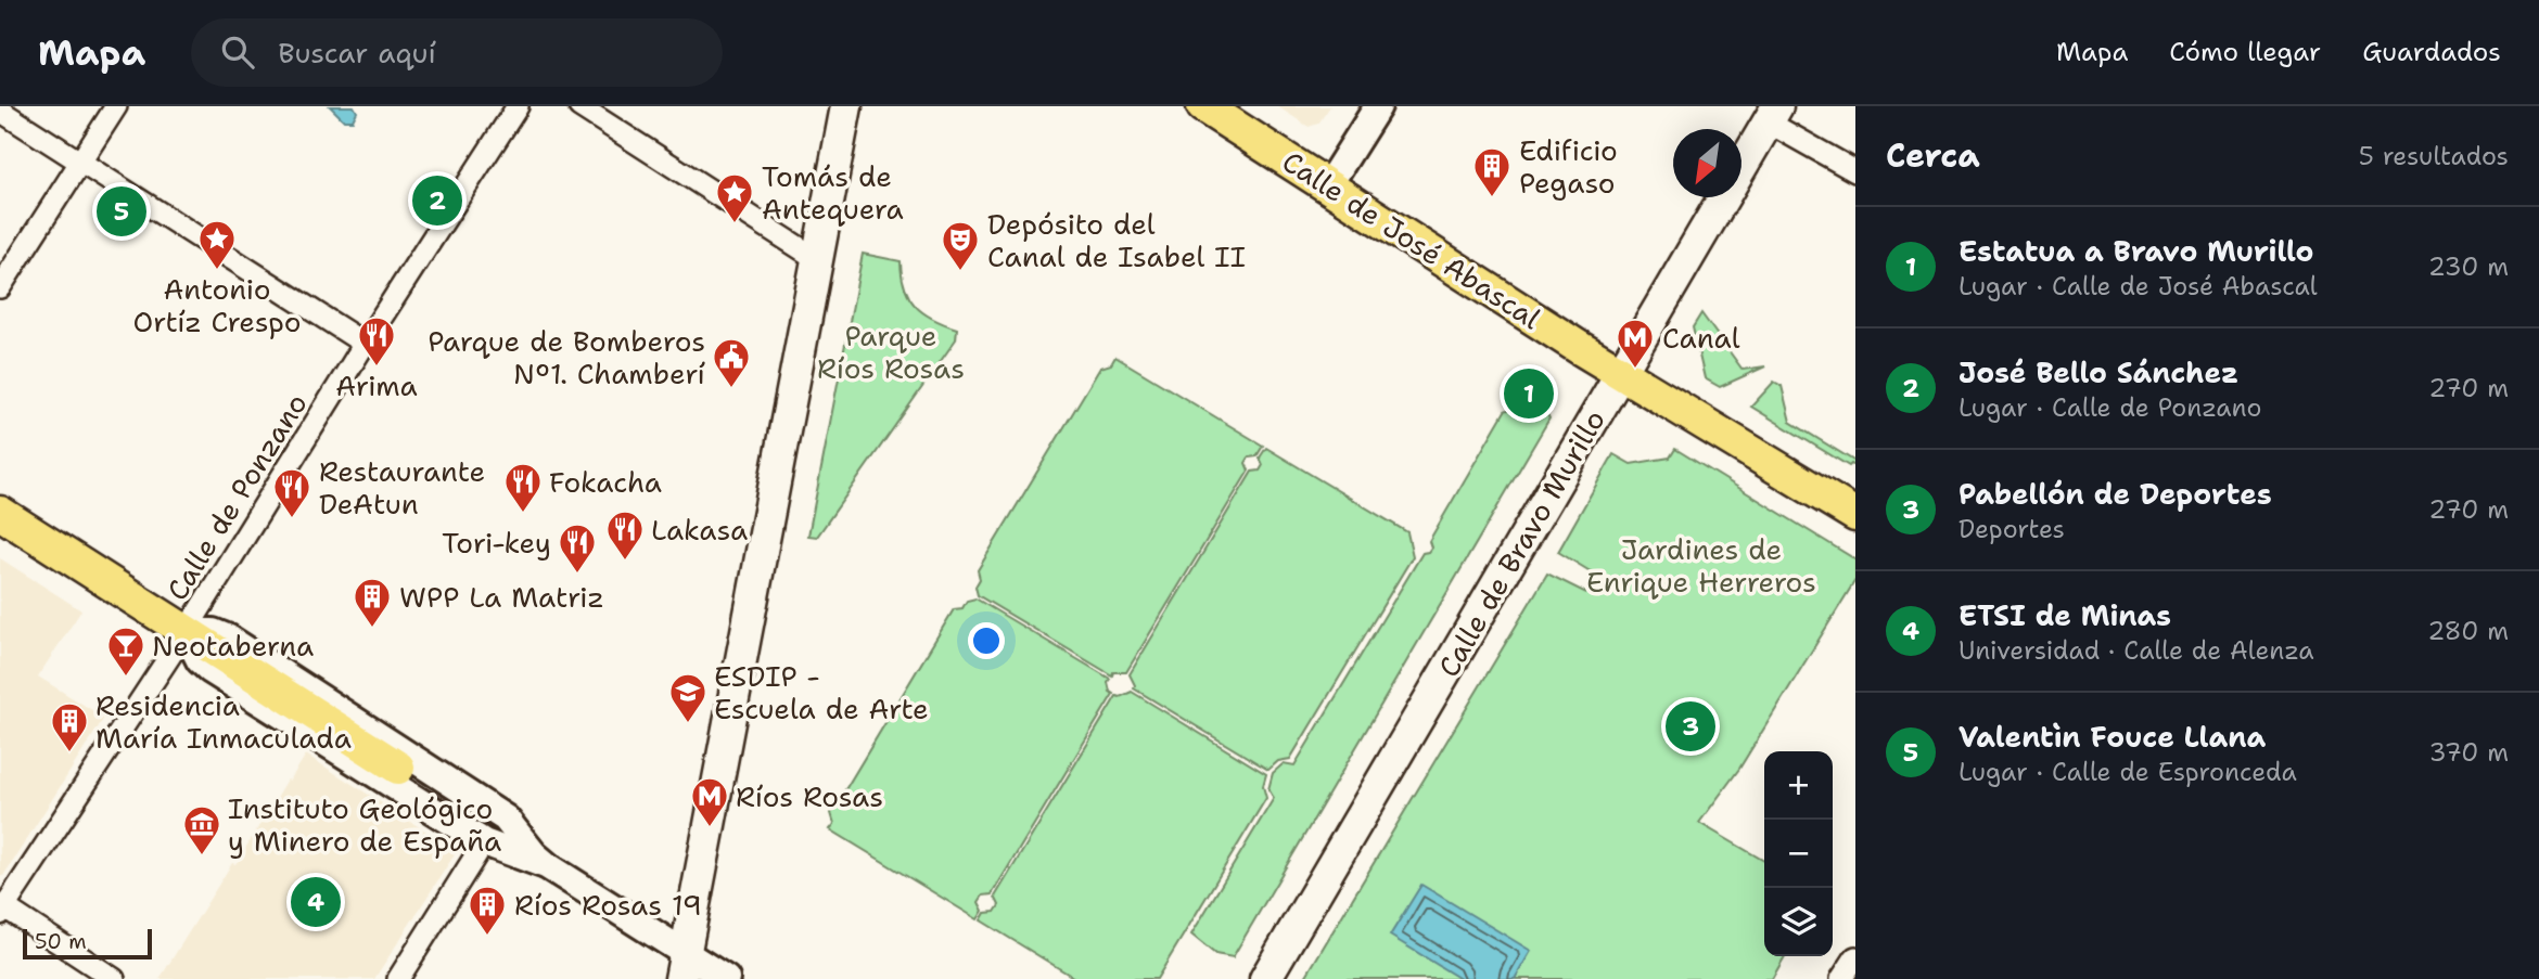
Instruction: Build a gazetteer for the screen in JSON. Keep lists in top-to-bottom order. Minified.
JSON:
{"streets":{"main road":["Calle de José Abascal","Calle de Bravo Murillo"],"street":["Calle de Ponzano"]},"crossings":[["Calle de José Abascal","Calle de Bravo Murillo"]],"parks":["Parque Ríos Rosas","Jardines de Enrique Herreros"],"places":{"building":["Edificio Pegaso","WPP La Matriz","Residencia María Inmaculada","Ríos Rosas 19"],"place":["Tomás de Antequera","Antonio Ortíz Crespo"],"theatre":["Depósito del Canal de Isabel II"],"restaurant":["Arima","Fokacha","Restaurante DeAtun","Lakasa","Tori-key"],"metro station":["Canal","Ríos Rosas"],"public building":["Parque de Bomberos Nº1. Chamberí"],"bar":["Neotaberna"],"school or university":["ESDIP - Escuela de Arte"],"museum":["Instituto Geológico y Minero de España"]},"scale_bar":"50 m","north":"bottom left","page":{"header":"Mapa","search":"Buscar aquí","nav":["Mapa","Cómo llegar","Guardados"],"heading":["Cerca","5 resultados"],"pins":["2","5","1","3","4"],"list":[{"mark":"1","name":"Estatua a Bravo Murillo","note":"Lugar · Calle de José Abascal","value":"230 m"},{"mark":"2","name":"José Bello Sánchez","note":"Lugar · Calle de Ponzano","value":"270 m"},{"mark":"3","name":"Pabellón de Deportes","note":"Deportes","value":"270 m"},{"mark":"4","name":"ETSI de Minas","note":"Universidad · Calle de Alenza","value":"280 m"},{"mark":"5","name":"Valentìn Fouce Llana","note":"Lugar · Calle de Espronceda","value":"370 m"}],"map_buttons":["+","−"],"scale":"50 m"}}
